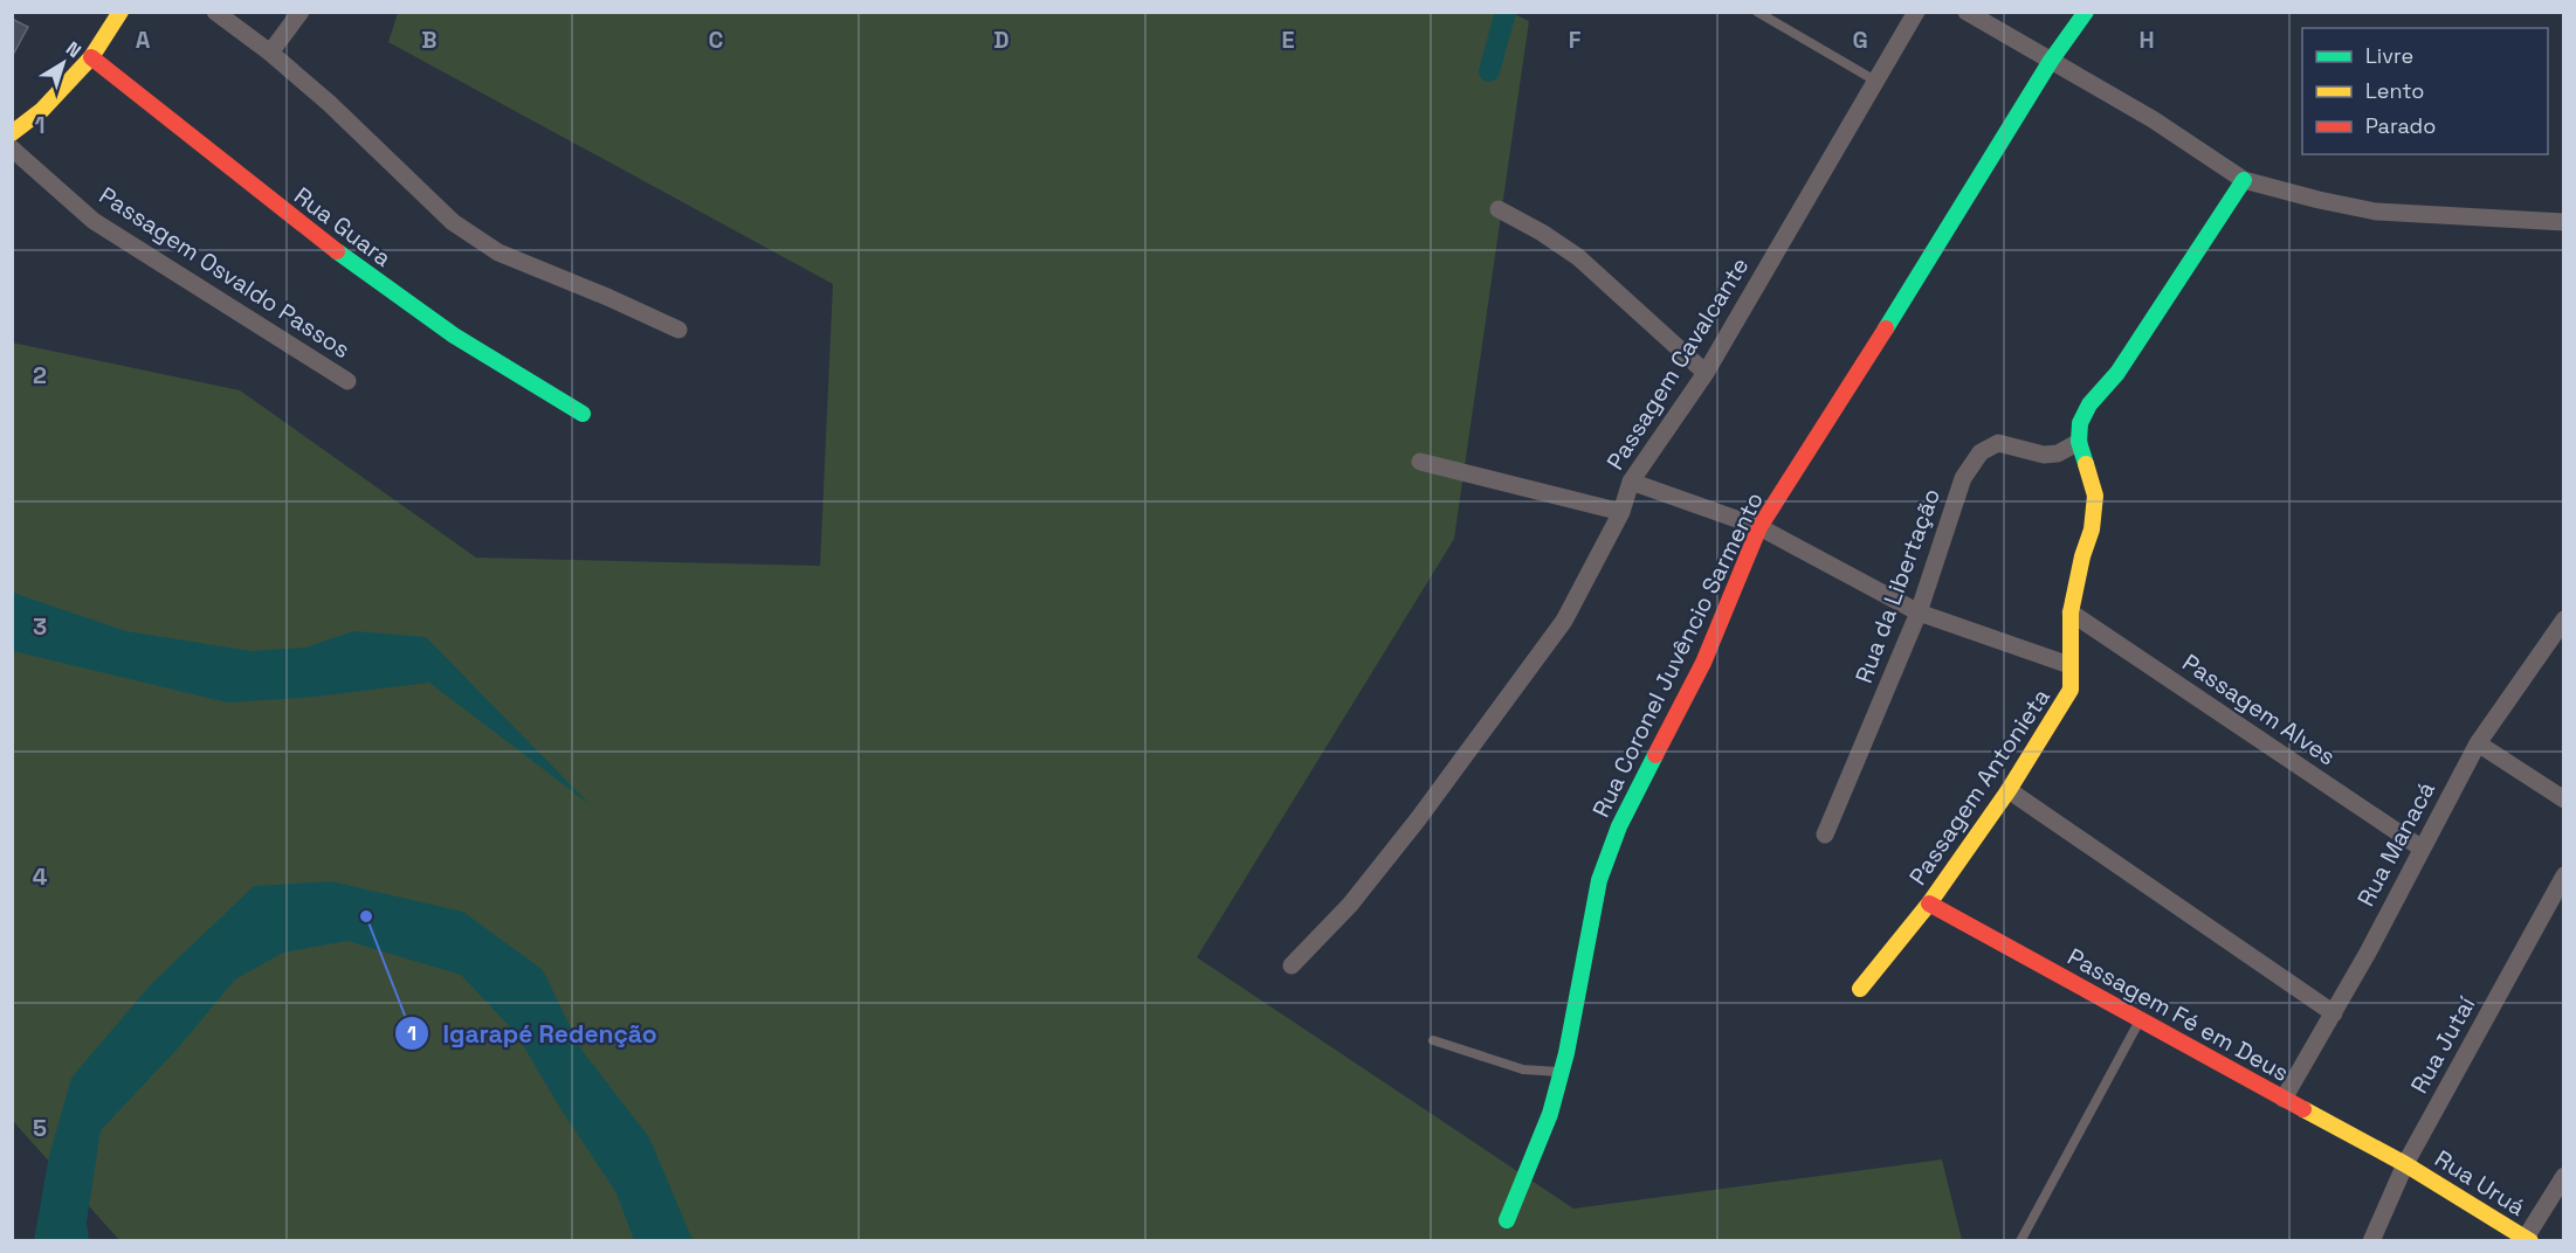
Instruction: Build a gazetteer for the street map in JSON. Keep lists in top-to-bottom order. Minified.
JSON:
{"streets":{"street":["Rua Guara","Passagem Osvaldo Passos","Passagem Cavalcante","Rua da Libertação","Rua Coronel Juvêncio Sarmento","Passagem Alves","Passagem Antonieta","Rua Manacá","Passagem Fé em Deus","Rua Jutaí","Rua Uruá"]},"crossings":[["Rua da Libertação","Passagem Antonieta"],["Passagem Alves","Passagem Antonieta"],["Passagem Alves","Rua Manacá"],["Passagem Antonieta","Passagem Fé em Deus"],["Rua Manacá","Passagem Fé em Deus"],["Passagem Fé em Deus","Rua Jutaí"],["Passagem Fé em Deus","Rua Uruá"],["Rua Jutaí","Rua Uruá"]],"places":["Igarapé Redenção"],"legend":["Livre","Lento","Parado"],"north":"top right","grid":{"columns":["A","B","C","D","E","F","G","H"],"rows":["1","2","3","4","5"]}}
